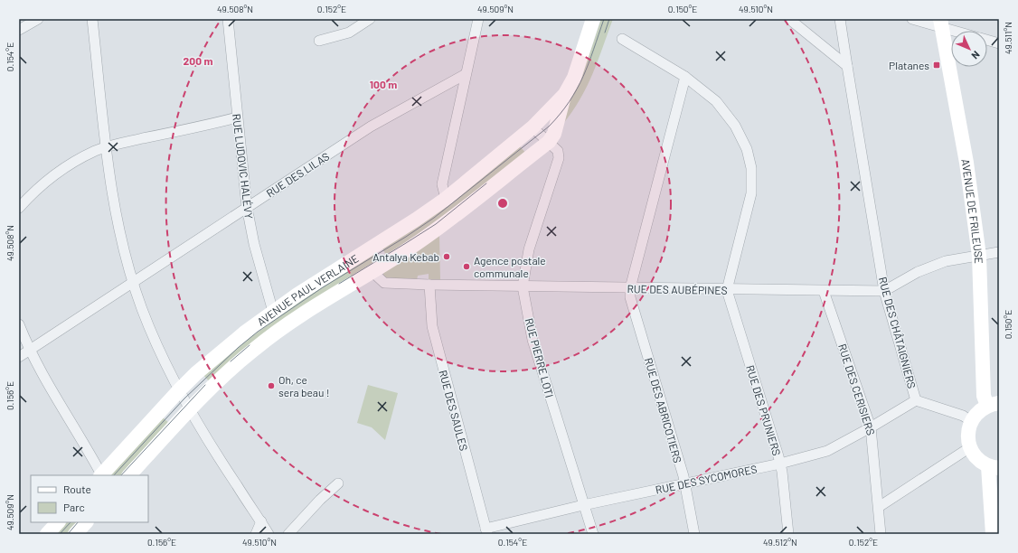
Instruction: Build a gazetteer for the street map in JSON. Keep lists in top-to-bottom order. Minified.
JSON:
{"streets":{"street":["RUE LUDOVIC HALÉVY","RUE DES LILAS","AVENUE DE FRILEUSE","RUE DES AUBÉPINES","AVENUE PAUL VERLAINE","RUE DES CHÂTAIGNIERS","RUE PIERRE LOTI","RUE DES CERISIERS","RUE DES SAULES","RUE DES ABRICOTIERS","RUE DES PRUNIERS","RUE DES SYCOMORES"]},"crossings":[["RUE LUDOVIC HALÉVY","RUE DES LILAS"],["RUE LUDOVIC HALÉVY","AVENUE PAUL VERLAINE"],["AVENUE DE FRILEUSE","RUE DES AUBÉPINES"],["RUE DES AUBÉPINES","AVENUE PAUL VERLAINE"],["RUE DES AUBÉPINES","RUE DES CHÂTAIGNIERS"],["RUE DES AUBÉPINES","RUE PIERRE LOTI"],["RUE DES AUBÉPINES","RUE DES CERISIERS"],["RUE DES AUBÉPINES","RUE DES SAULES"],["RUE DES AUBÉPINES","RUE DES ABRICOTIERS"],["RUE DES AUBÉPINES","RUE DES PRUNIERS"],["AVENUE PAUL VERLAINE","RUE PIERRE LOTI"],["RUE DES CHÂTAIGNIERS","RUE DES SYCOMORES"],["RUE PIERRE LOTI","RUE DES SYCOMORES"],["RUE DES CERISIERS","RUE DES SYCOMORES"],["RUE DES SAULES","RUE DES SYCOMORES"],["RUE DES ABRICOTIERS","RUE DES SYCOMORES"],["RUE DES PRUNIERS","RUE DES SYCOMORES"]],"places":{"transit":["Platanes"],"other":["Antalya Kebab","Agence postale communale","Oh, ce sera beau !"]},"legend":["Route","Parc"],"north":"bottom right","coordinates":["49.508°N","0.152°E","49.509°N","0.150°E","49.510°N","49.511°N","0.154°E","0.156°E","49.512°N"],"rings":["200 m","100 m"]}
